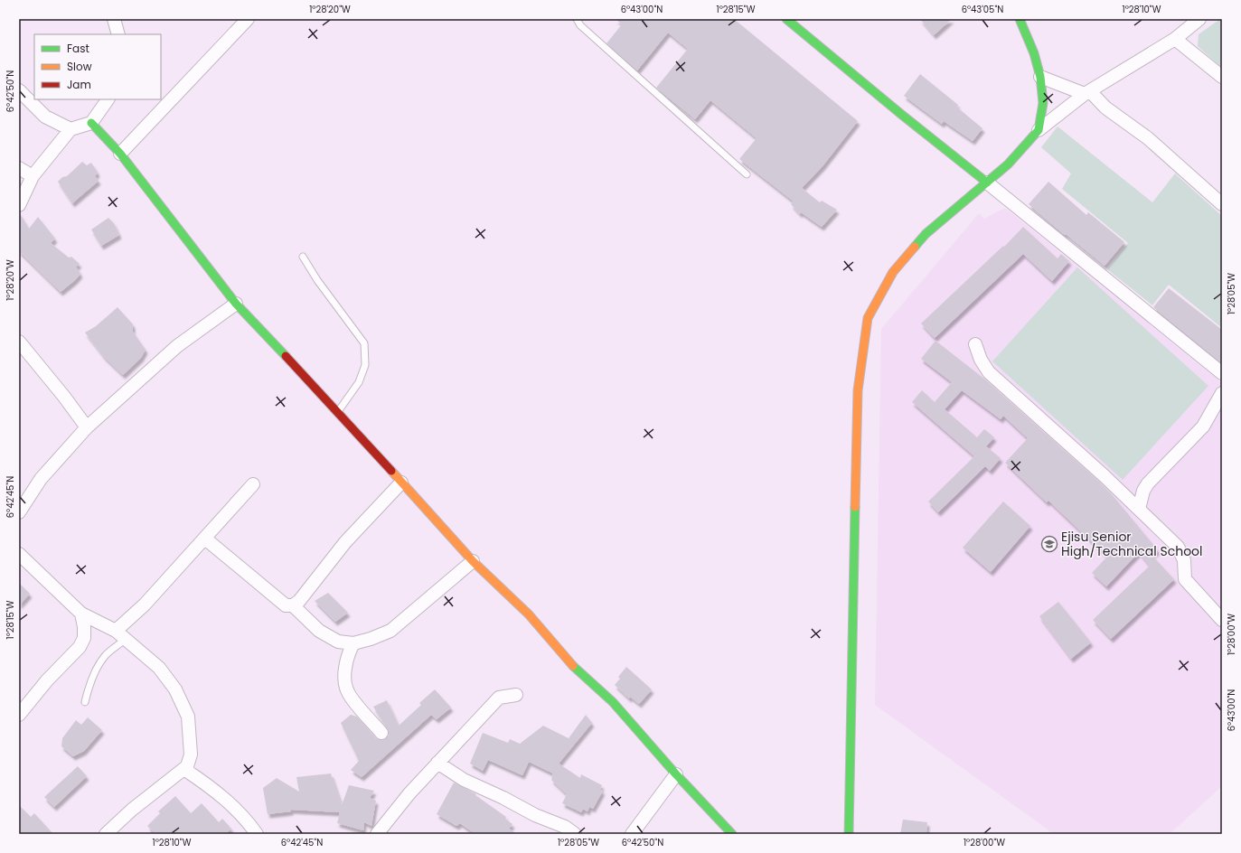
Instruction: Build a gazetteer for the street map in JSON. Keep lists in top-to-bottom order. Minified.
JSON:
{"places":{"school or university":["Ejisu Senior High/Technical School"]},"legend":["Fast","Slow","Jam"],"coordinates":["1°28'20\"W","6°43'00\"N","1°28'15\"W","6°43'05\"N","1°28'10\"W","6°42'50\"N","1°28'05\"W","6°42'45\"N","1°28'00\"W"]}
